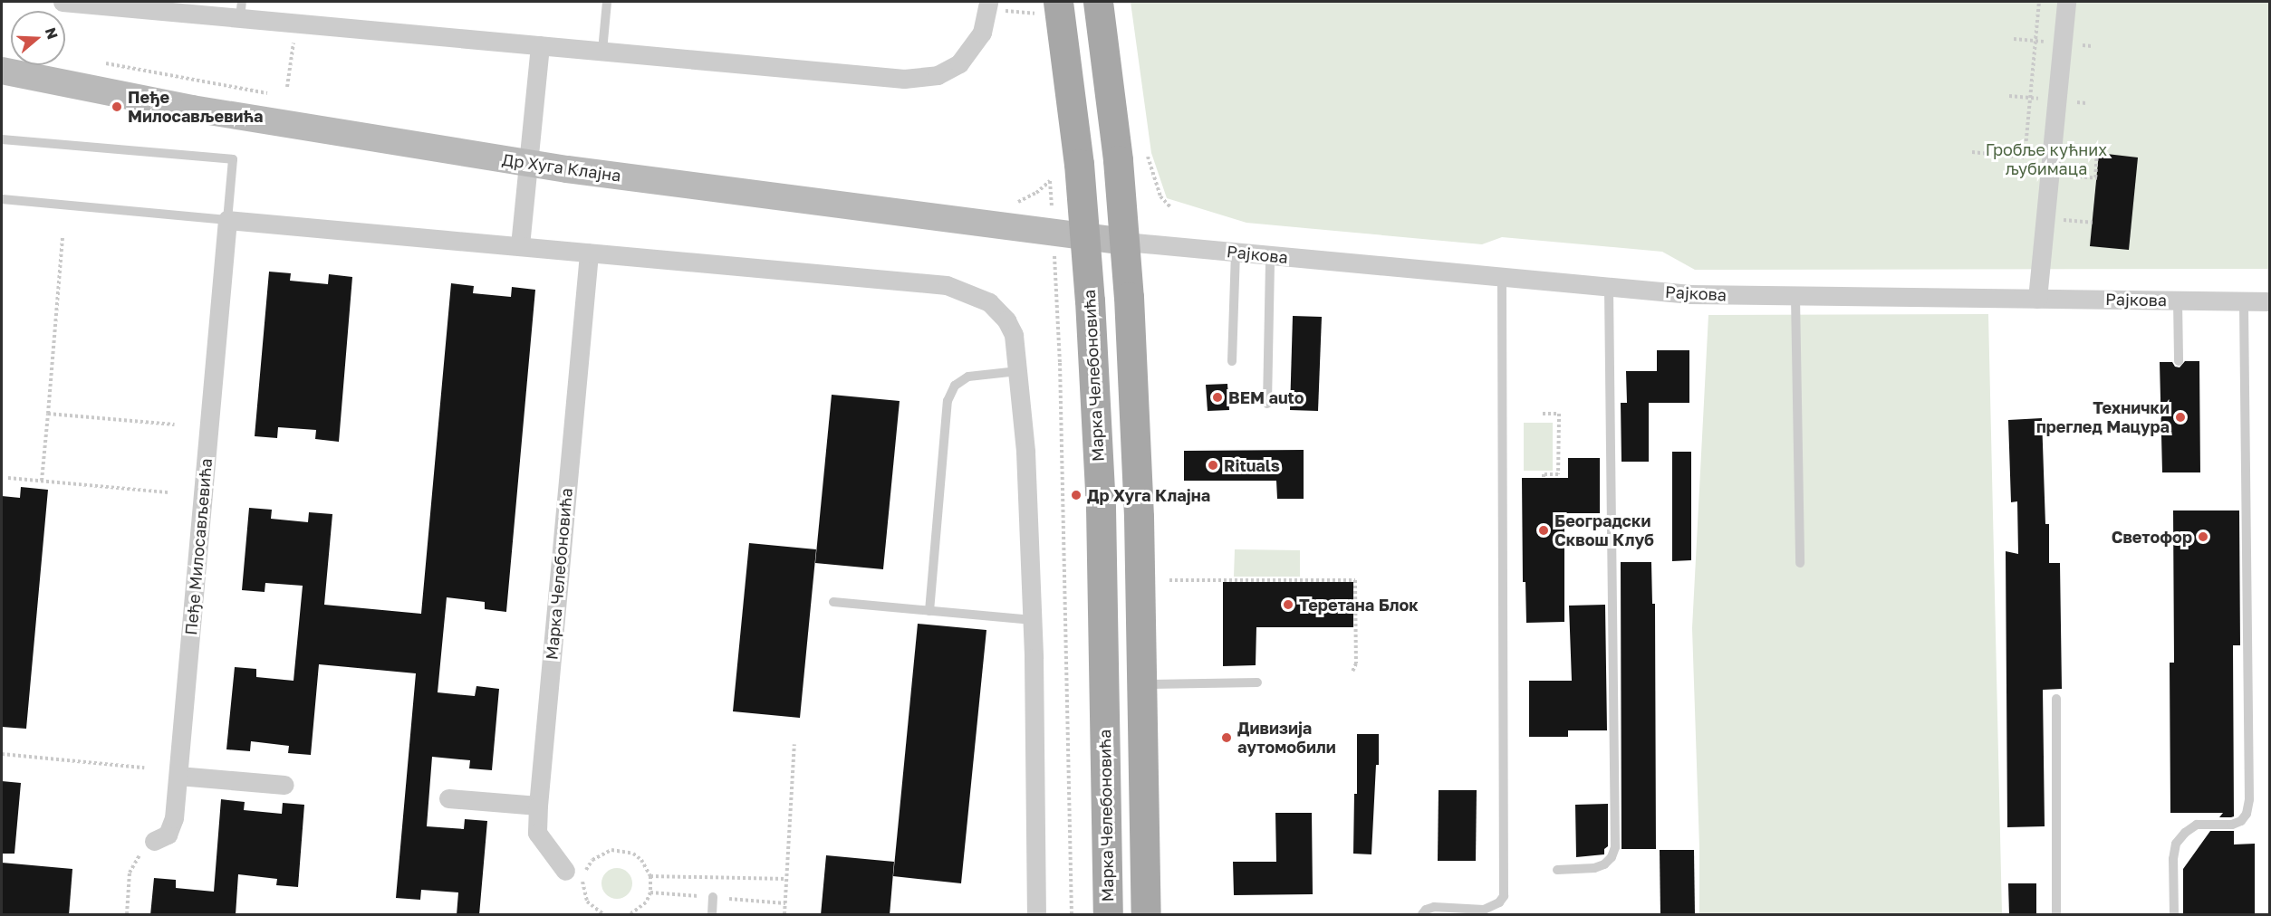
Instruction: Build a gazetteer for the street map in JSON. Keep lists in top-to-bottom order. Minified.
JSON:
{"streets":{"main road":["Др Хуга Клајна","Марка Челебоновића"],"street":["Рајкова","Пеђе Милосављевића"]},"crossings":[["Др Хуга Клајна","Рајкова"],["Др Хуга Клајна","Марка Челебоновића"]],"parks":["Гробље кућних љубимаца"],"places":["Пеђе Милосављевића","BEM auto","Технички преглед Мацура","Rituals","Др Хуга Клајна","Београдски Сквош Клуб","Светофор","Теретана Блок","Дивизија аутомобили"],"north":"right"}
